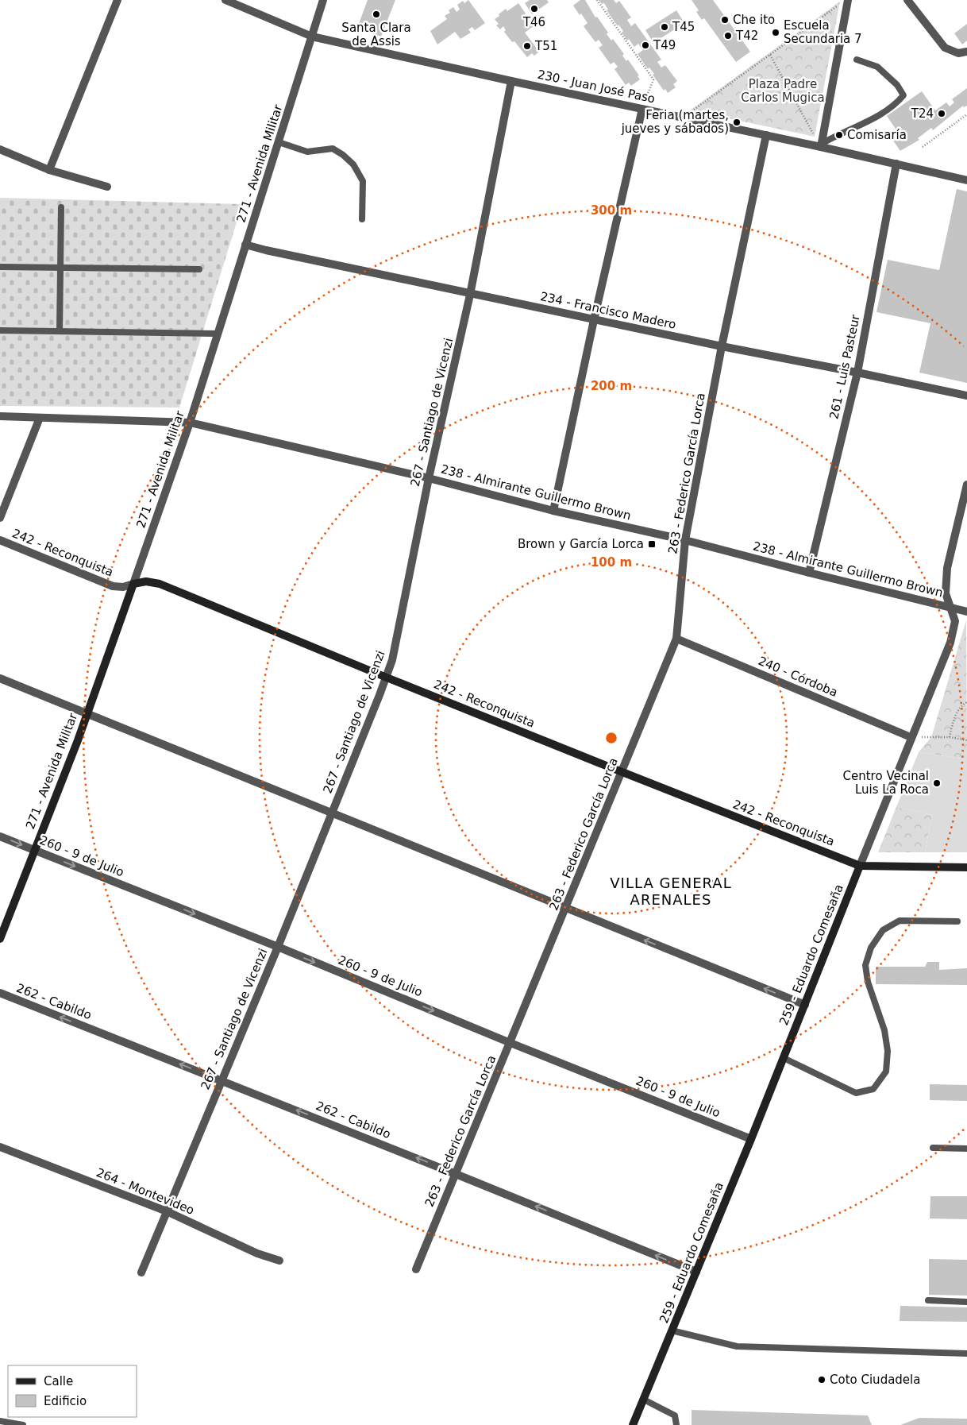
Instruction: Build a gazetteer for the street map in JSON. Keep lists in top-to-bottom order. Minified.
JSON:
{"streets":{"street":["230 - Juan José Paso","271 - Avenida Militar","234 - Francisco Madero","261 - Luis Pasteur","267 - Santiago de Vicenzi","263 - Federico García Lorca","238 - Almirante Guillermo Brown","242 - Reconquista","240 - Córdoba","260 - 9 de Julio","259 - Eduardo Comesaña","262 - Cabildo","264 - Montevideo"]},"crossings":[["230 - Juan José Paso","271 - Avenida Militar"],["230 - Juan José Paso","261 - Luis Pasteur"],["230 - Juan José Paso","267 - Santiago de Vicenzi"],["230 - Juan José Paso","263 - Federico García Lorca"],["271 - Avenida Militar","234 - Francisco Madero"],["271 - Avenida Militar","238 - Almirante Guillermo Brown"],["271 - Avenida Militar","242 - Reconquista"],["271 - Avenida Militar","260 - 9 de Julio"],["234 - Francisco Madero","261 - Luis Pasteur"],["234 - Francisco Madero","267 - Santiago de Vicenzi"],["234 - Francisco Madero","263 - Federico García Lorca"],["261 - Luis Pasteur","238 - Almirante Guillermo Brown"],["267 - Santiago de Vicenzi","238 - Almirante Guillermo Brown"],["267 - Santiago de Vicenzi","242 - Reconquista"],["267 - Santiago de Vicenzi","260 - 9 de Julio"],["267 - Santiago de Vicenzi","262 - Cabildo"],["267 - Santiago de Vicenzi","264 - Montevideo"],["263 - Federico García Lorca","238 - Almirante Guillermo Brown"],["263 - Federico García Lorca","242 - Reconquista"],["263 - Federico García Lorca","240 - Córdoba"],["263 - Federico García Lorca","260 - 9 de Julio"],["263 - Federico García Lorca","262 - Cabildo"],["238 - Almirante Guillermo Brown","259 - Eduardo Comesaña"],["242 - Reconquista","259 - Eduardo Comesaña"],["240 - Córdoba","259 - Eduardo Comesaña"],["260 - 9 de Julio","259 - Eduardo Comesaña"],["259 - Eduardo Comesaña","262 - Cabildo"]],"one_way":["260 - 9 de Julio","262 - Cabildo"],"districts":["VILLA GENERAL ARENALES"],"parks":["Plaza Padre Carlos Mugica"],"places":{"other":["T46","Santa Clara de Assis","Che ito","T45","Escuela Secundaria 7","T42","T49","T51","T24","Feria (martes, jueves y sábados)","Comisaría","Centro Vecinal Luis La Roca","Coto Ciudadela"],"transit":["Brown y García Lorca"]},"legend":["Calle","Edificio"],"rings":["300 m","200 m","100 m"]}
